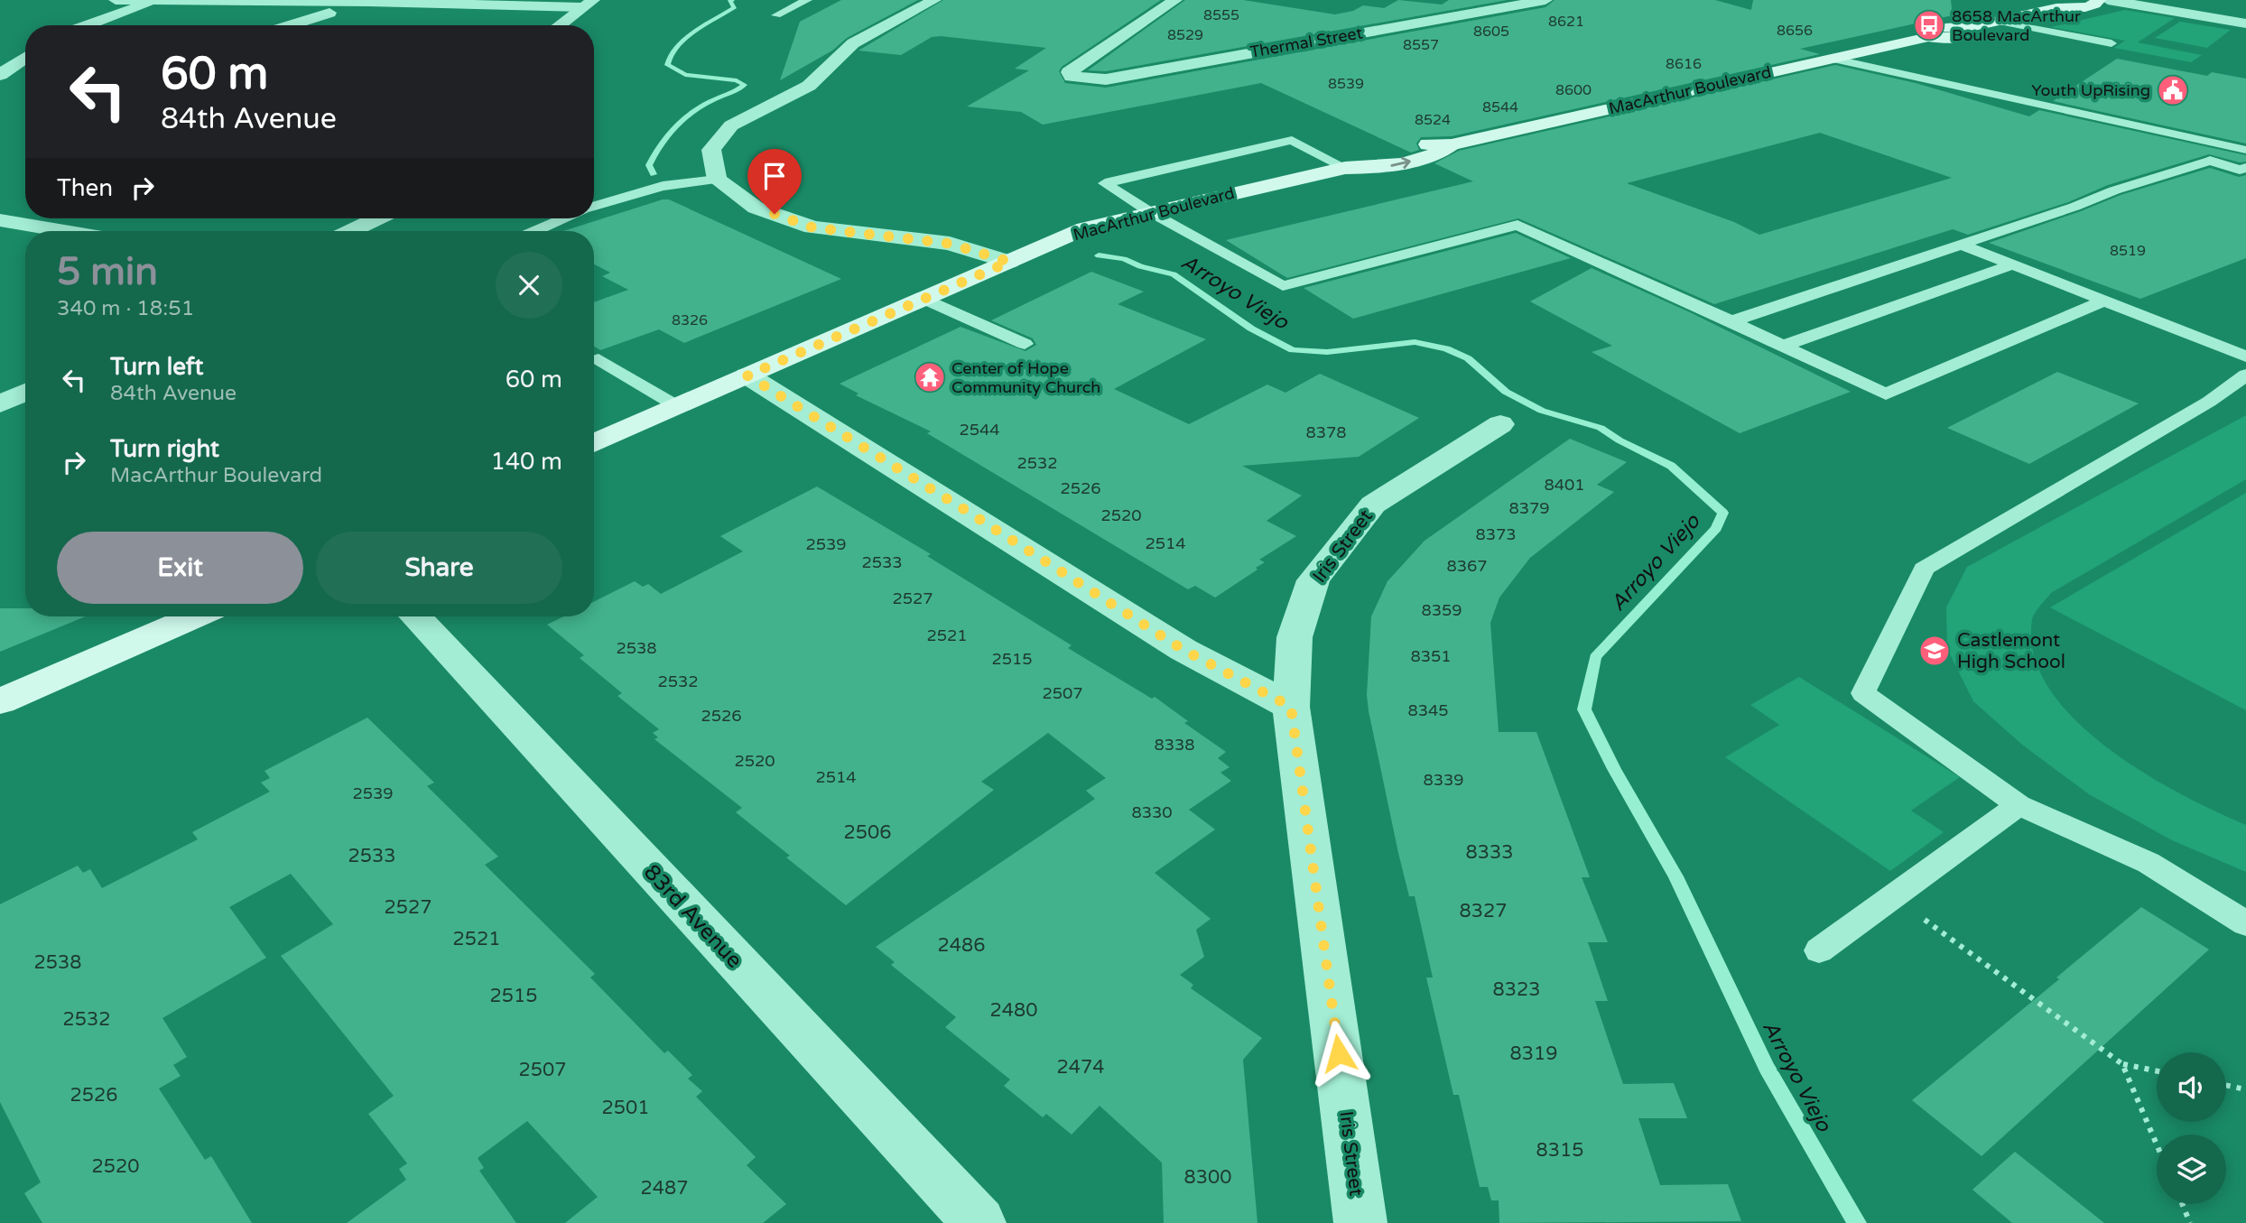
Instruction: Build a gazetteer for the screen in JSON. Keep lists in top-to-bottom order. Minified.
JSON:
{"streets":{"main road":["MacArthur Boulevard"],"street":["Thermal Street","Iris Street","83rd Avenue"]},"water":["Arroyo Viejo"],"places":{"bus stop":["8658 MacArthur Boulevard"],"public building":["Youth UpRising"],"temple":["Center of Hope Community Church"],"school or university":["Castlemont High School"]},"house_numbers":["8555","8621","8656","8605","8529","8557","8616","8539","8600","8544","8524","8519","8326","2544","8378","2532","8401","2526","8379","2520","8373","2514","2539","2533","8367","2527","8359","2521","2538","8351","2515","2532","2507","8345","2526","8338","2520","2514","8339","2539","8330","2506","8333","2533","2527","8327","2521","2486","2538","8323","2515","2480","2532","8319","2474","2507","2526","2501","8315","2520","8300","2487"],"page":{"turn":["60 m","84th Avenue"],"then":"Then","heading":["5 min","340 m · 18:51"],"list":[{"name":"Turn left","note":"84th Avenue","value":"60 m"},{"name":"Turn right","note":"MacArthur Boulevard","value":"140 m"}],"buttons":["Exit","Share"]}}
